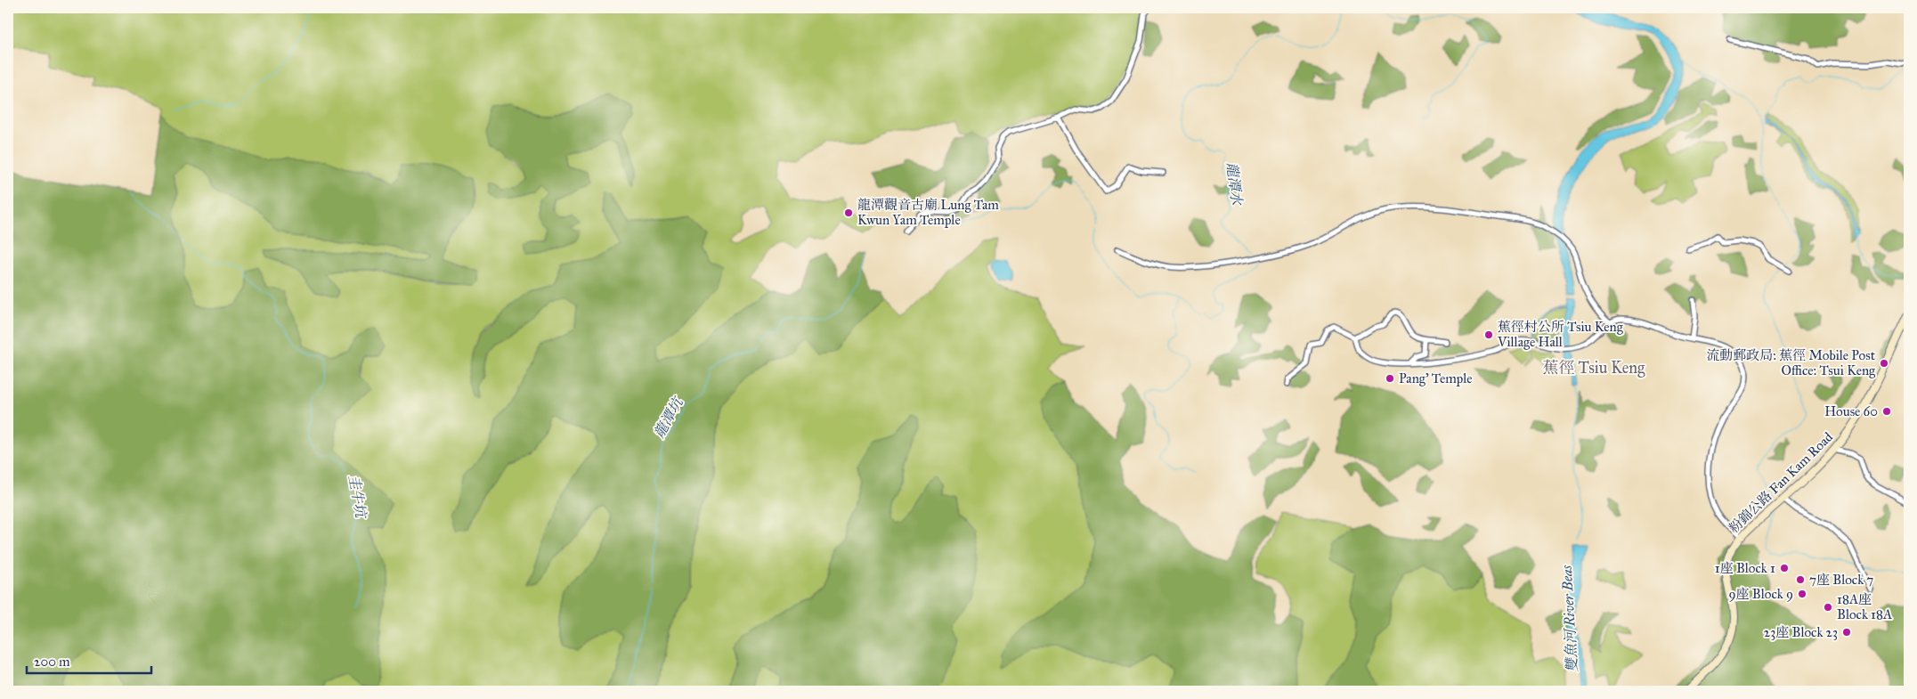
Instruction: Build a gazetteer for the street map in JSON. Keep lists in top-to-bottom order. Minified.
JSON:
{"streets":{"main road":["粉錦公路 Fan Kam Road"]},"districts":["蕉徑 Tsiu Keng"],"water":["龍潭水","龍潭坑","圭牛坑","雙魚河 River Beas"],"places":["龍潭觀音古廟 Lung Tam Kwun Yam Temple","蕉徑村公所 Tsiu Keng Village Hall","流動郵政局: 蕉徑 Mobile Post Office: Tsui Keng","Pang' Temple","House 60","1座 Block 1","7座 Block 7","9座 Block 9","18A座 Block 18A","23座 Block 23"],"scale_bar":"200 m"}
